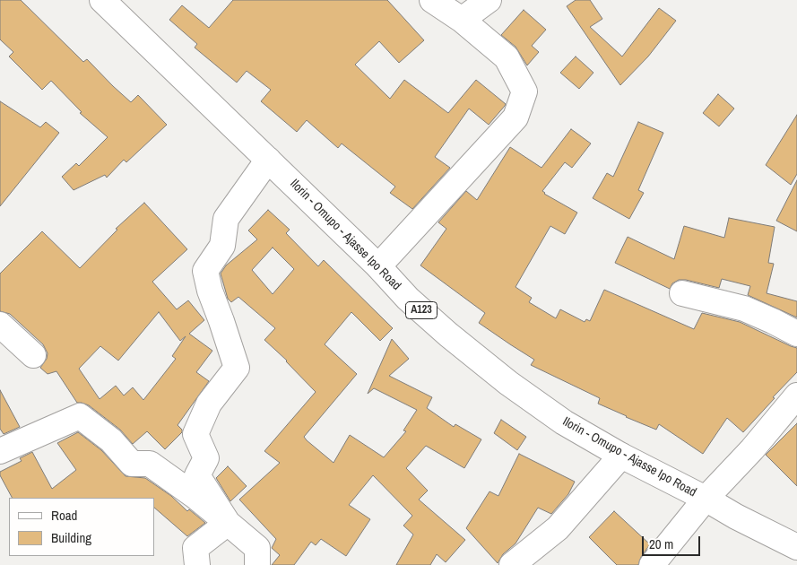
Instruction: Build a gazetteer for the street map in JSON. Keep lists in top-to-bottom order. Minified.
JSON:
{"streets":{"main road":["Ilorin - Omupo - Ajasse Ipo Road","A123"]},"legend":["Road","Building"],"scale_bar":"20 m"}
